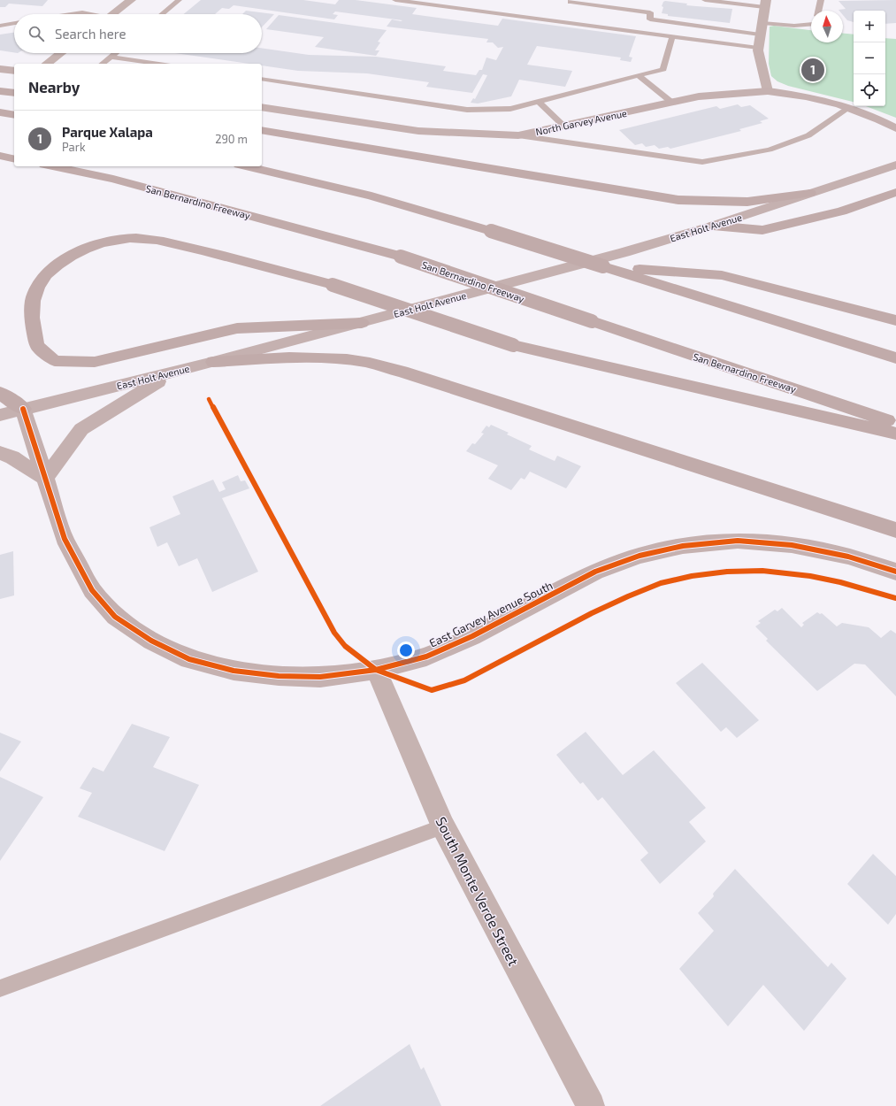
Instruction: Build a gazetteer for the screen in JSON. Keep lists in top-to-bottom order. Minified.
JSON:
{"streets":{"highway":["San Bernardino Freeway"],"street":["North Garvey Avenue","East Holt Avenue","East Garvey Avenue South","South Monte Verde Street"]},"crossings":[["East Holt Avenue","East Garvey Avenue South"],["East Garvey Avenue South","South Monte Verde Street"]],"north":"top","page":{"map_buttons":["+","−"],"search":"Search here","pins":"1","heading":"Nearby","list":[{"mark":"1","name":"Parque Xalapa","note":"Park","value":"290 m"}]}}
